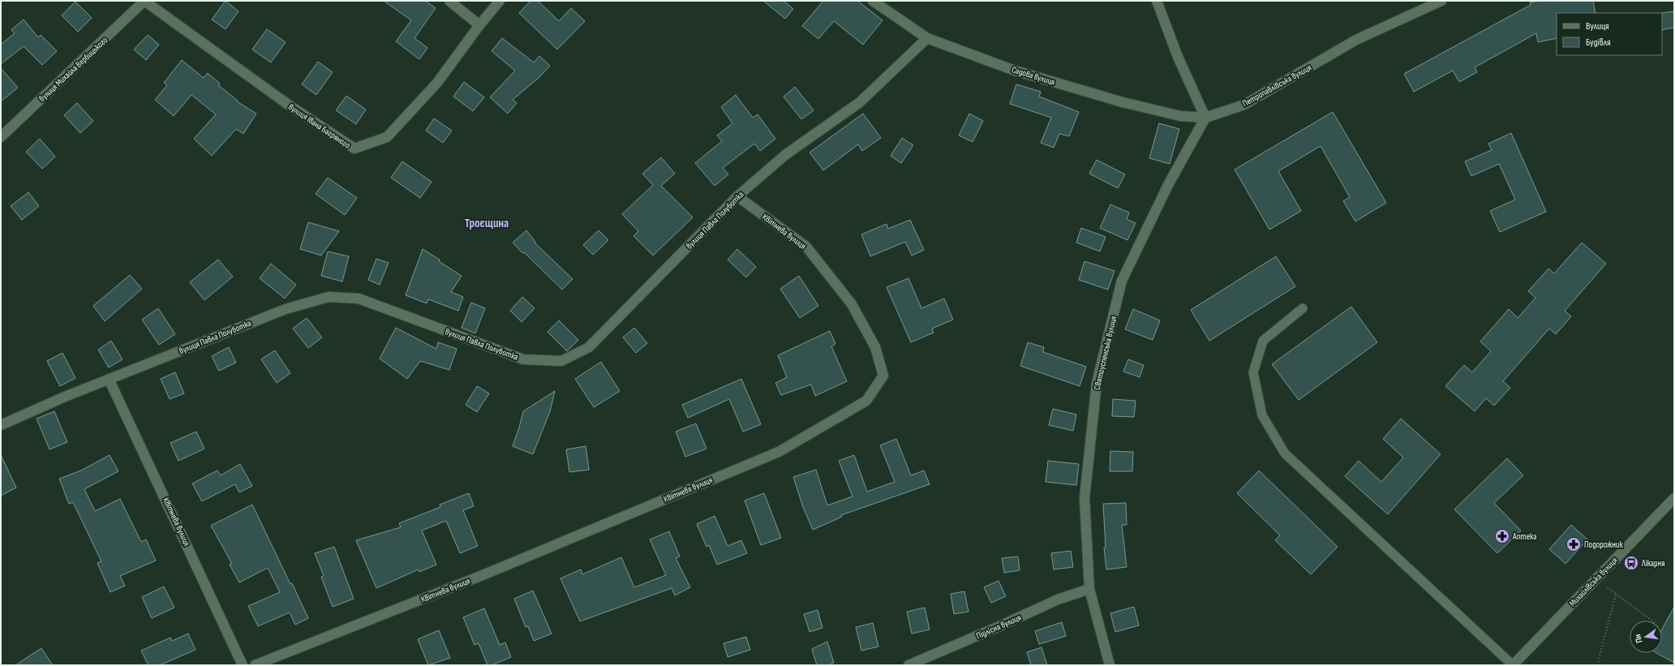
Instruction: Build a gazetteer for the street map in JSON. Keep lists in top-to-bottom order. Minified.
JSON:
{"streets":{"street":["вулиця Михайла Вербицького","Садова вулиця","Петропавлівська вулиця","вулиця Івана Багряного","вулиця Павла Полуботка","Квітнева вулиця","Святоуспенська вулиця","Михайлівська вулиця","Підлісна вулиця"]},"crossings":[["вулиця Михайла Вербицького","вулиця Івана Багряного"],["Садова вулиця","Петропавлівська вулиця"],["Садова вулиця","вулиця Павла Полуботка"],["Садова вулиця","Святоуспенська вулиця"],["Петропавлівська вулиця","Святоуспенська вулиця"],["вулиця Павла Полуботка","Квітнева вулиця"],["Святоуспенська вулиця","Підлісна вулиця"]],"districts":["Троєщина"],"places":{"pharmacy":["Аптека","Подорожник"],"bus stop":["Лікарня"]},"legend":["Вулиця","Будівля"],"north":"left"}
